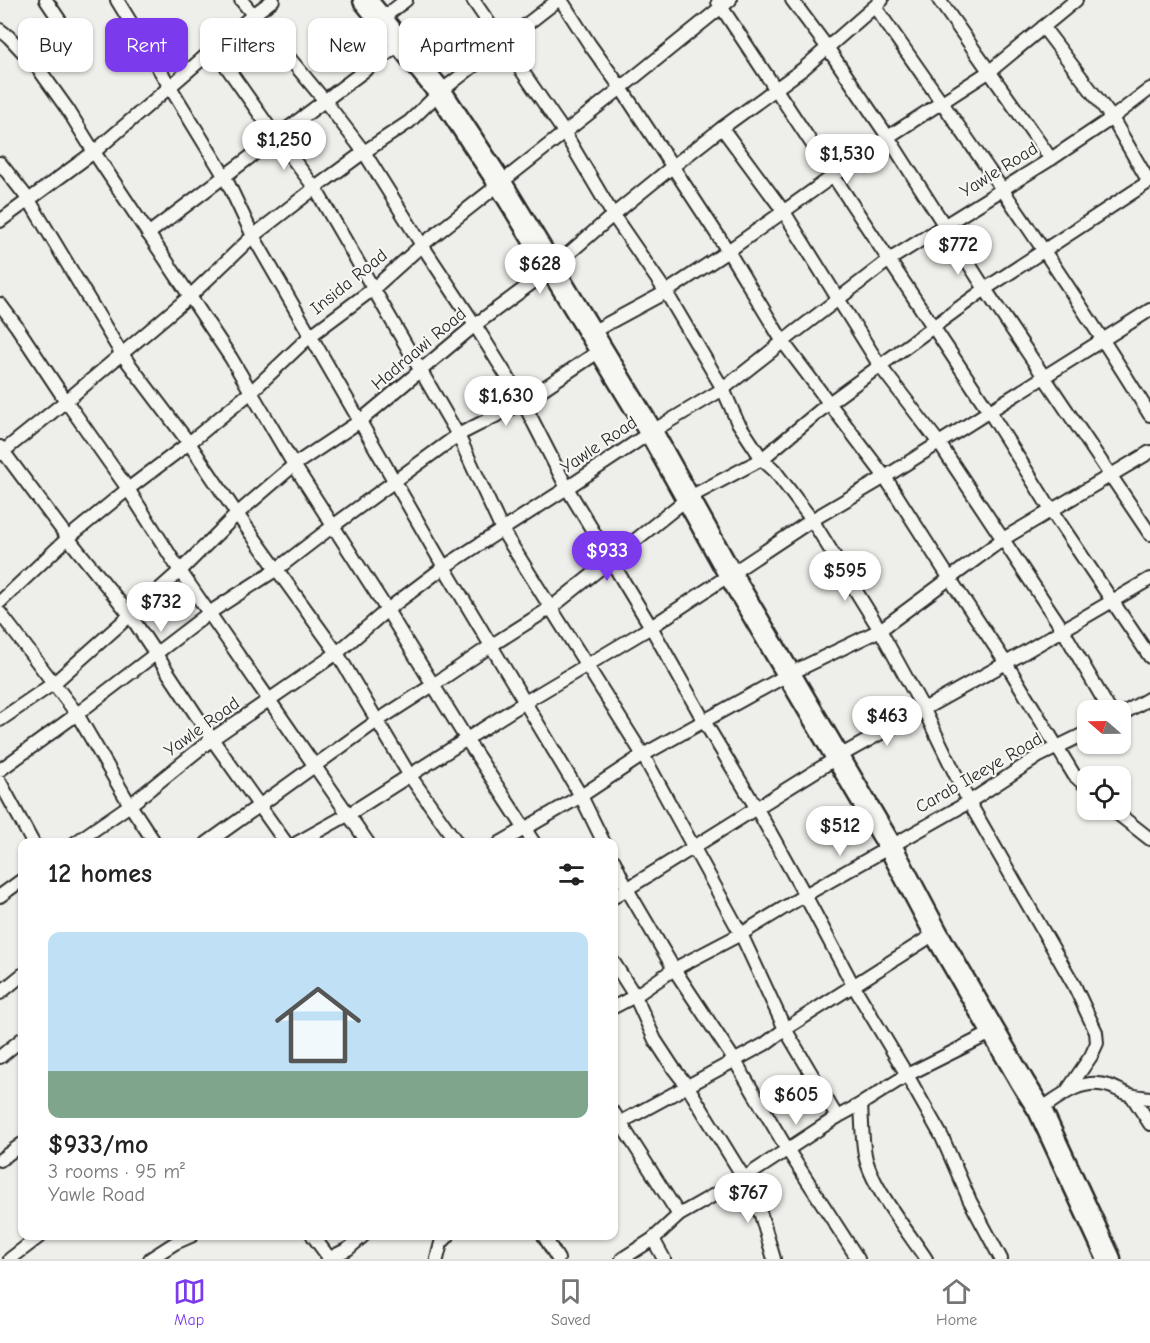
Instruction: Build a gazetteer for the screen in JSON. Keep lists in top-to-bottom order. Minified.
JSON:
{"streets":{"street":["Yawle Road","Insida Road","Hadraawi Road","Carab Ileeye Road"]},"north":"left","page":{"chip":["Buy","Rent","Filters","New","Apartment"],"price":["$1,250","$1,530","$772","$628","$1,630","$933","$595","$732","$463","$512","$605","$767"],"heading":"12 homes","list":[{"name":"$933/mo","note":"3 rooms · 95 m² · Yawle Road"}],"tabs":["Map","Saved","Home"]}}
